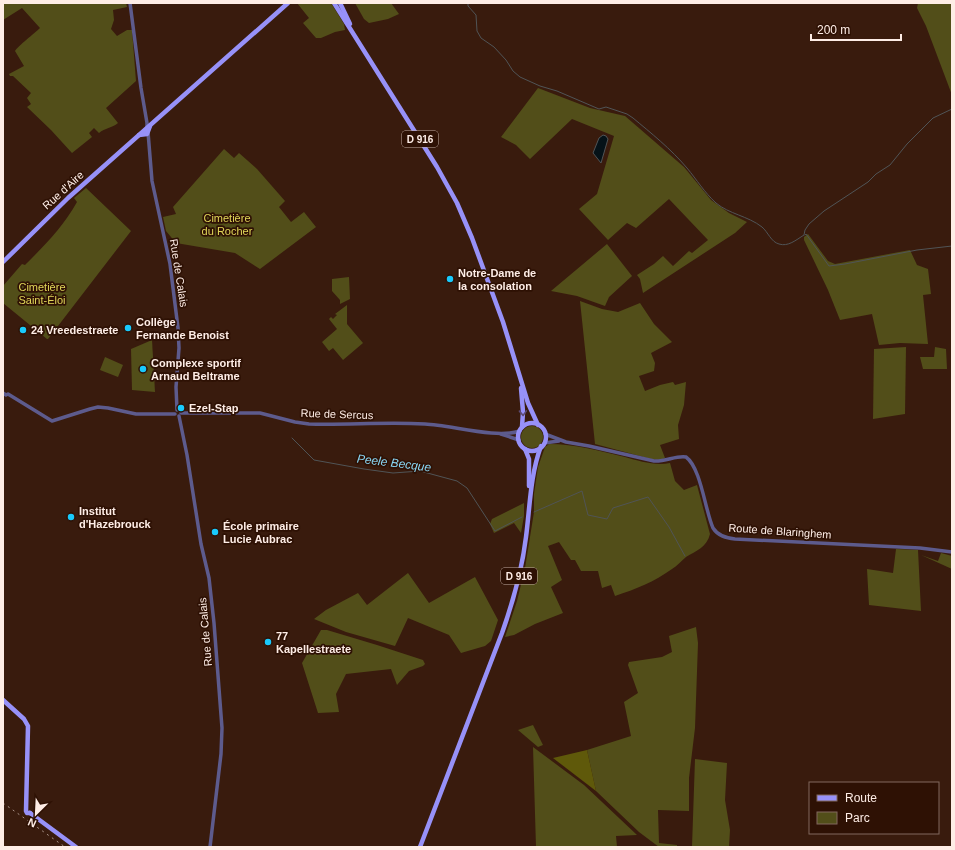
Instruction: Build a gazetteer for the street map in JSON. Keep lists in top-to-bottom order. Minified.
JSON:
{"streets":{"main road":["D 916","Rue d'Aire"],"street":["Rue de Calais","Rue de Sercus","Route de Blaringhem"]},"crossings":[["D 916","Rue de Sercus"],["D 916","Route de Blaringhem"],["Rue d'Aire","Rue de Calais"],["Rue de Calais","Rue de Sercus"],["Rue de Sercus","Route de Blaringhem"]],"water":["Peele Becque"],"parks":["Cimetière du Rocher","Cimetière Saint-Éloi"],"places":["Notre-Dame de la consolation","Collège Fernande Benoist","24 Vreedestraete","Complexe sportif Arnaud Beltrame","Ezel-Stap","Institut d'Hazebrouck","École primaire Lucie Aubrac","77 Kapellestraete"],"legend":["Route","Parc"],"scale_bar":"200 m","north":"bottom left"}
